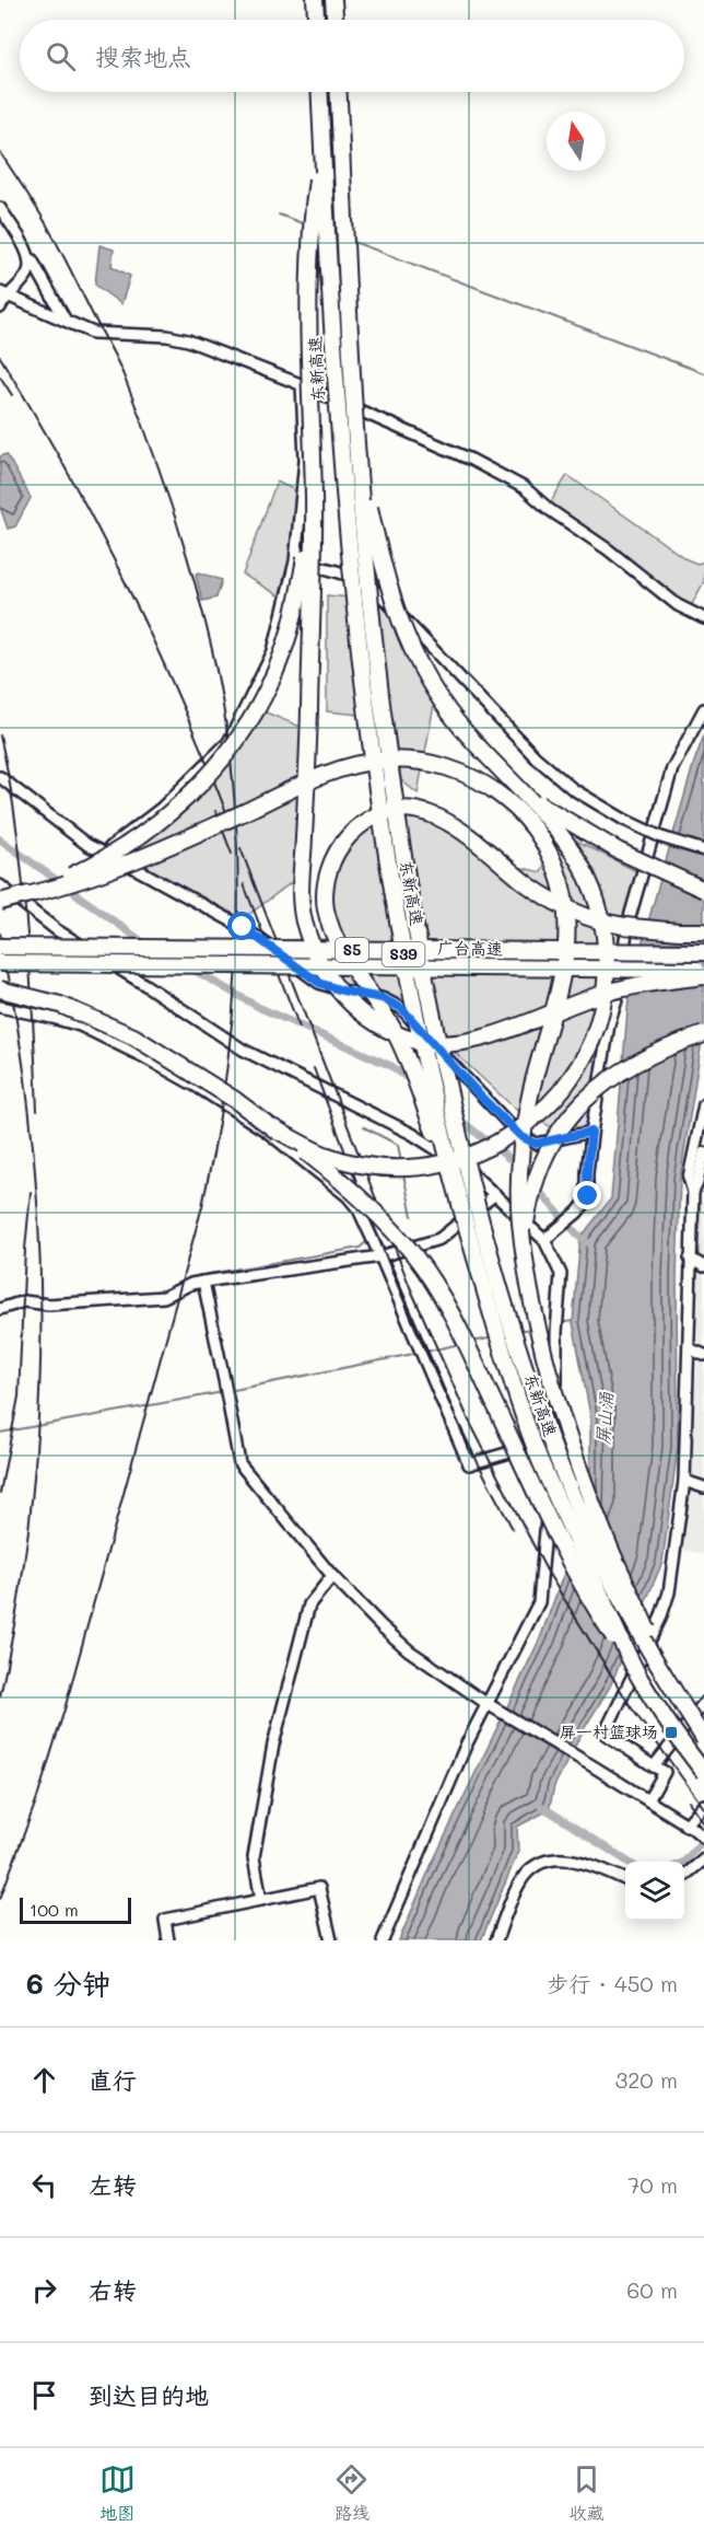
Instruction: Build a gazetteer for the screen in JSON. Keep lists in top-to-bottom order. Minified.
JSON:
{"streets":{"highway":["东新高速","广台高速","S5","S39"]},"water":["屏山涌"],"places":{"transit":["屏一村篮球场"]},"scale_bar":"100 m","north":"top","page":{"search":"搜索地点","scale":"100 m","heading":["6 分钟","步行 · 450 m"],"list":[["直行","320 m"],["左转","70 m"],["右转","60 m"],"到达目的地"],"nav":["地图","路线","收藏"]}}
